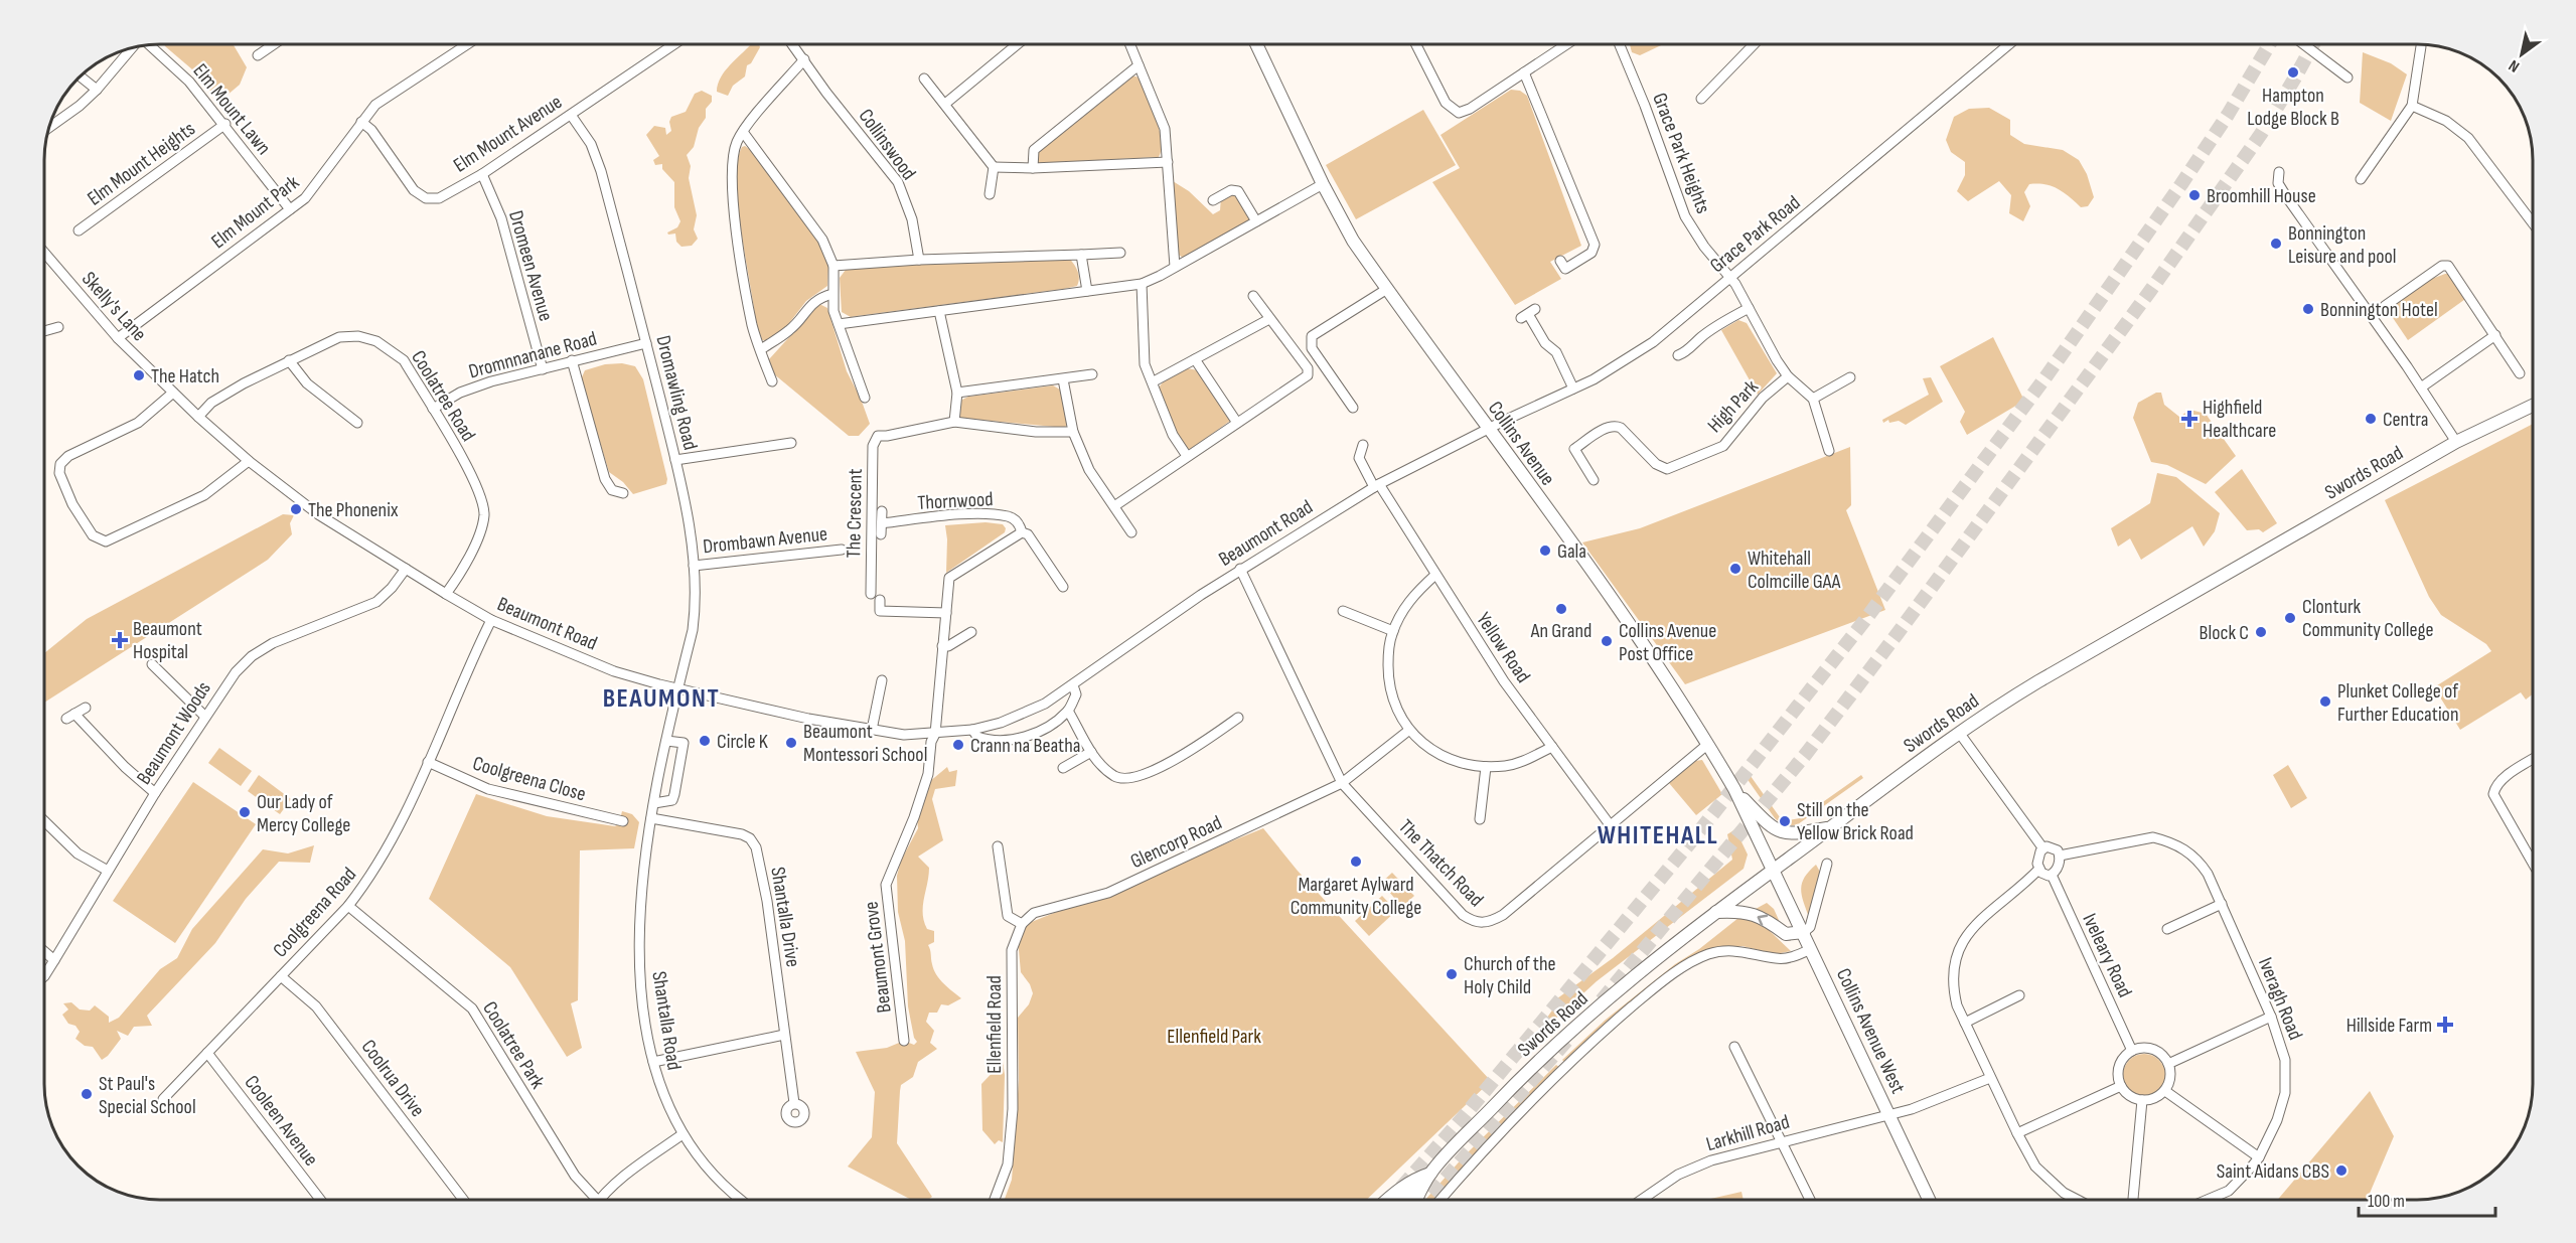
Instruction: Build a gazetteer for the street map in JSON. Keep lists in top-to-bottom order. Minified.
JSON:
{"streets":{"main road":["Collins Avenue","Swords Road","Collins Avenue West"],"street":["Elm Mount Lawn","Elm Mount Avenue","Collinswood","Grace Park Heights","Elm Mount Heights","Elm Mount Park","Grace Park Road","Dromeen Avenue","Skelly's Lane","Dromnnanane Road","Dromawling Road","Coolatree Road","High Park","Thornwood","The Crescent","Beaumont Road","Drombawn Avenue","Yellow Road","Beaumont Woods","Coolgreena Close","Glencorp Road","The Thatch Road","Coolgreena Road","Shantalla Drive","Iveleary Road","Beaumont Grove","Iveragh Road","Shantalla Road","Ellenfield Road","Coolatree Park","Coolrua Drive","Cooleen Avenue","Larkhill Road"]},"crossings":[["Elm Mount Lawn","Elm Mount Heights"],["Elm Mount Lawn","Elm Mount Park"],["Elm Mount Avenue","Elm Mount Park"],["Elm Mount Avenue","Dromeen Avenue"],["Elm Mount Avenue","Dromawling Road"],["Grace Park Heights","Grace Park Road"],["Grace Park Heights","High Park"],["Elm Mount Park","Skelly's Lane"],["Grace Park Road","High Park"],["Grace Park Road","Collins Avenue"],["Grace Park Road","Beaumont Road"],["Dromeen Avenue","Dromnnanane Road"],["Skelly's Lane","Beaumont Road"],["Dromnnanane Road","Dromawling Road"],["Dromnnanane Road","Coolatree Road"],["Dromawling Road","Beaumont Road"],["Dromawling Road","Drombawn Avenue"],["Dromawling Road","Shantalla Road"],["Coolatree Road","Beaumont Road"],["Collins Avenue","Swords Road"],["Collins Avenue","Beaumont Road"],["Collins Avenue","The Thatch Road"],["Collins Avenue","Collins Avenue West"],["Swords Road","Collins Avenue West"],["Beaumont Road","Yellow Road"],["Beaumont Road","Beaumont Woods"],["Beaumont Road","The Thatch Road"],["Beaumont Road","Coolgreena Road"],["Beaumont Road","Beaumont Grove"],["Beaumont Road","Shantalla Road"],["Yellow Road","The Thatch Road"],["Coolgreena Close","Coolgreena Road"],["Glencorp Road","The Thatch Road"],["Glencorp Road","Ellenfield Road"],["Coolgreena Road","Coolatree Park"],["Coolgreena Road","Coolrua Drive"],["Coolgreena Road","Cooleen Avenue"],["Shantalla Drive","Shantalla Road"],["Iveleary Road","Iveragh Road"],["Collins Avenue West","Larkhill Road"]],"districts":["BEAUMONT","WHITEHALL"],"parks":["Ellenfield Park"],"places":{"other":["Hampton Lodge Block B","Broomhill House","Bonnington Leisure and pool","Bonnington Hotel","The Hatch","Centra","The Phonenix","Gala","Whitehall Colmcille GAA","An Grand","Clonturk Community College","Block C","Collins Avenue Post Office","Plunket College of Further Education","Circle K","Beaumont Montessori School","Crann na Beatha","Our Lady of Mercy College","Still on the Yellow Brick Road","Margaret Aylward Community College","Church of the Holy Child","St Paul's Special School","Saint Aidans CBS"],"health":["Highfield Healthcare","Beaumont Hospital","Hillside Farm"]},"scale_bar":"100 m","north":"bottom left"}
